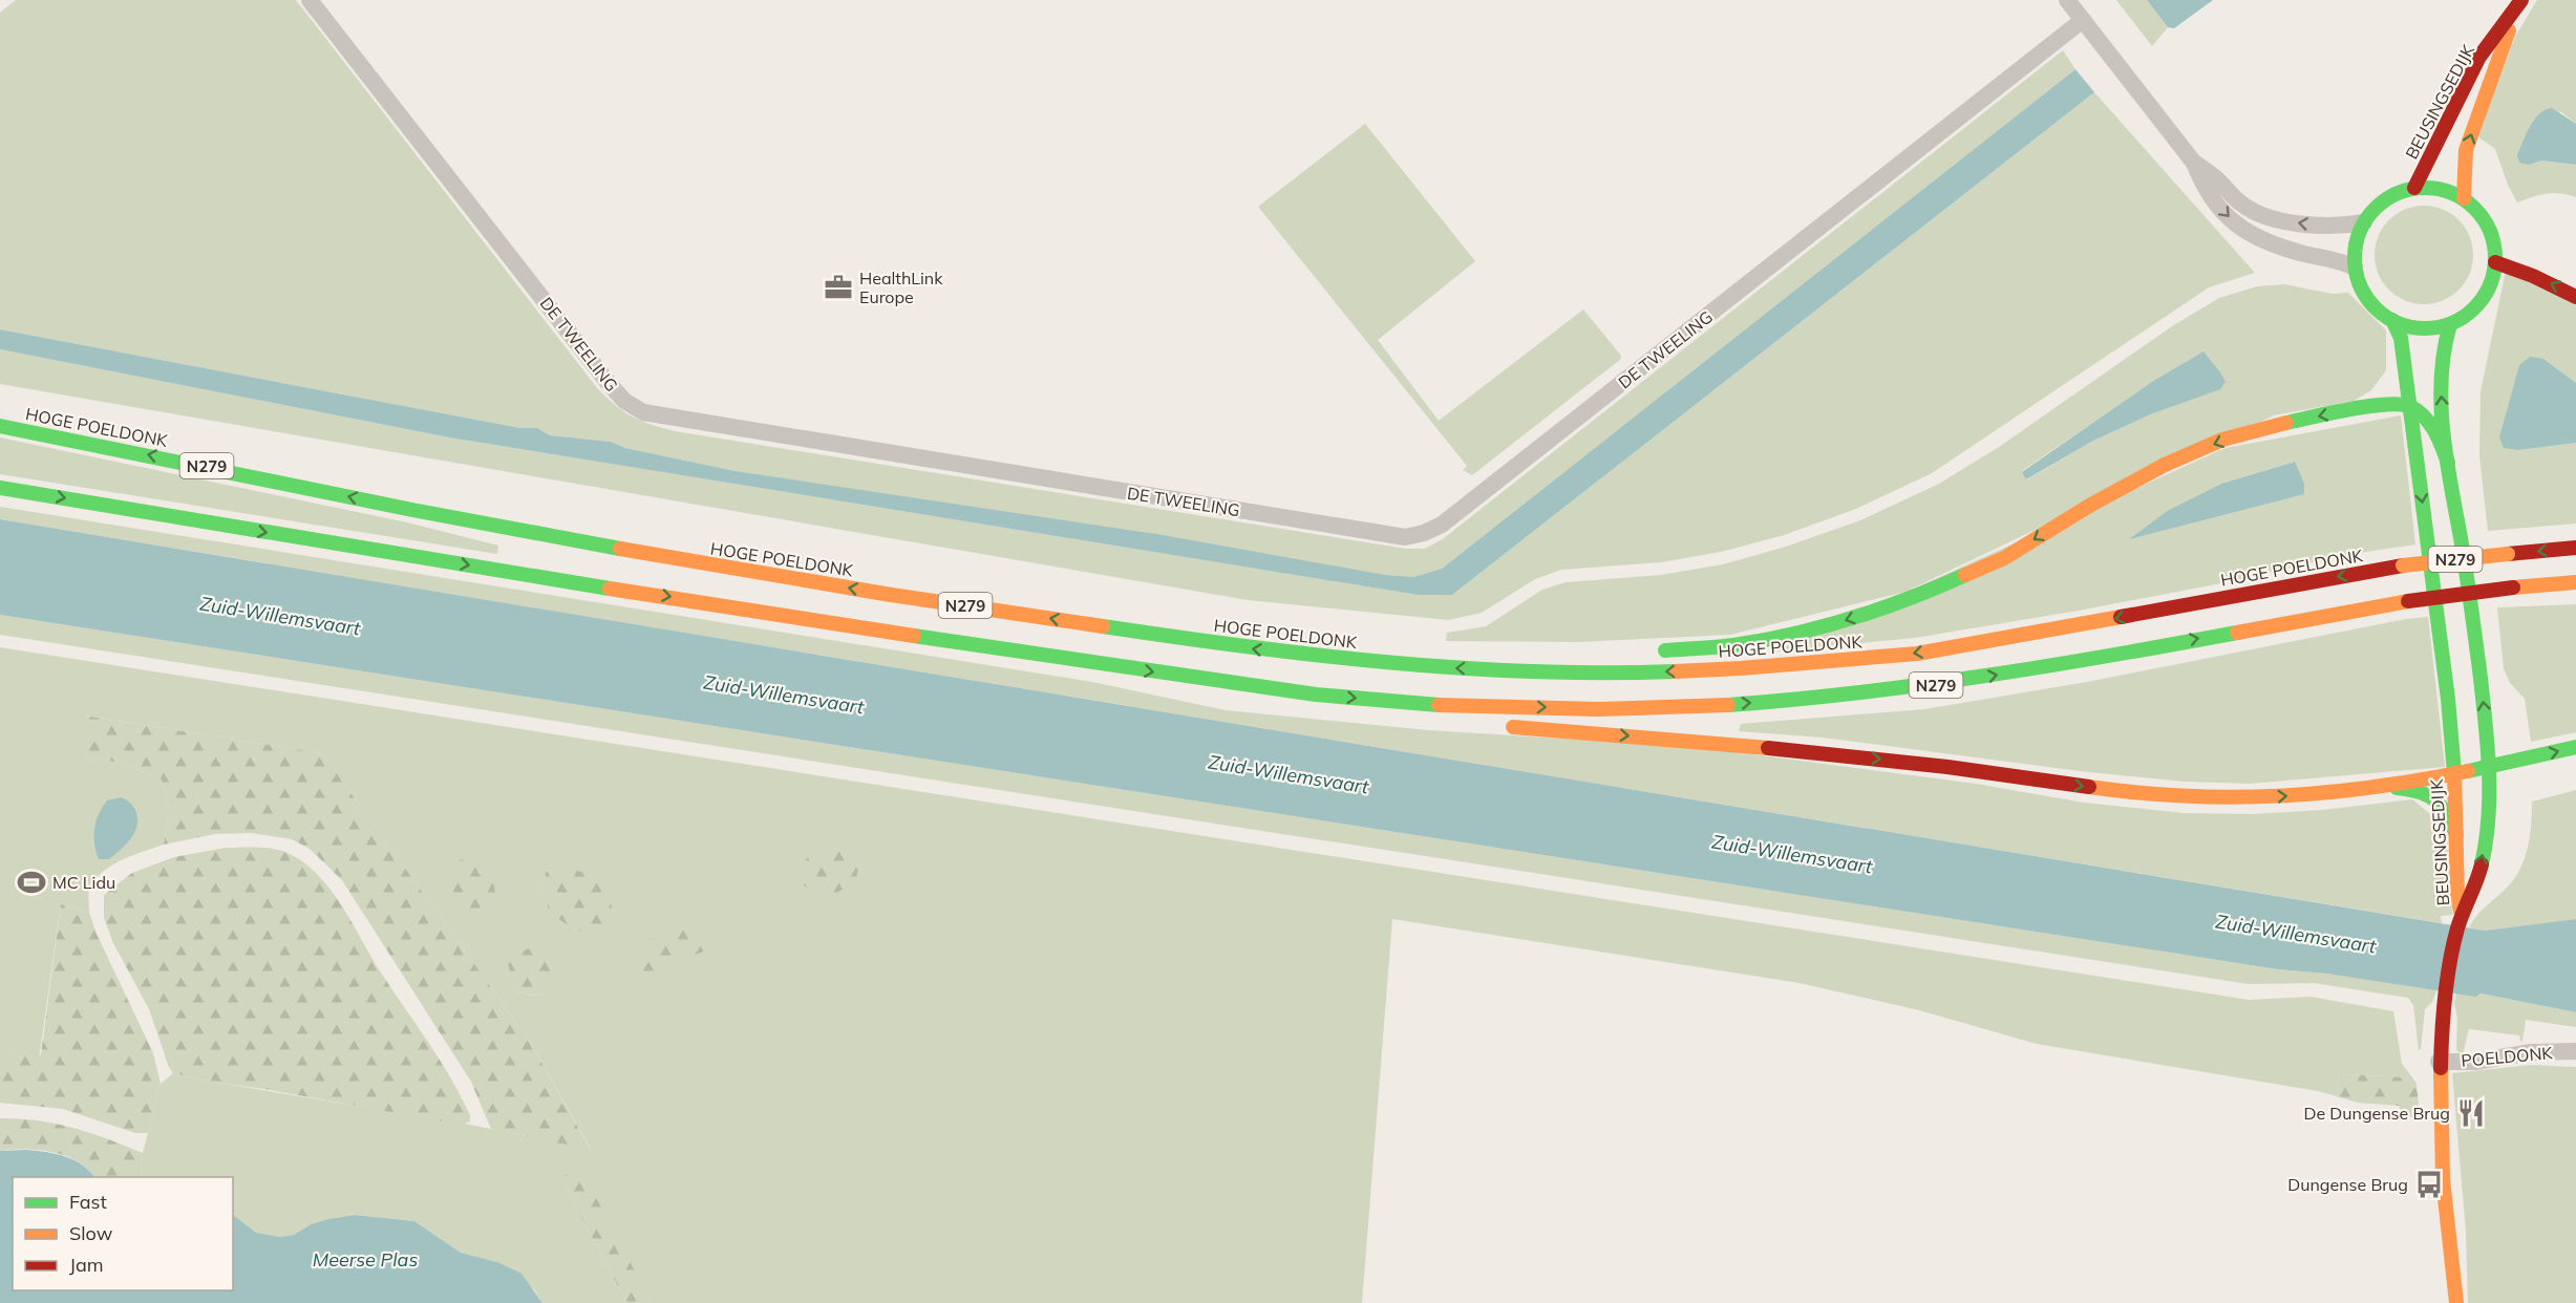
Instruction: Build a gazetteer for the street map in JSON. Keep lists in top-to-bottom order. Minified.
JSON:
{"streets":{"main road":["BEUSINGSEDIJK","HOGE POELDONK","N279","POELDONK"],"street":["DE TWEELING"]},"crossings":[["BEUSINGSEDIJK","N279"],["BEUSINGSEDIJK","POELDONK"],["HOGE POELDONK","N279"]],"water":["Zuid-Willemsvaart","Meerse Plas"],"places":{"office":["HealthLink Europe"],"sports":["MC Lidu"],"restaurant":["De Dungense Brug"],"bus stop":["Dungense Brug"]},"legend":["Fast","Slow","Jam"]}
